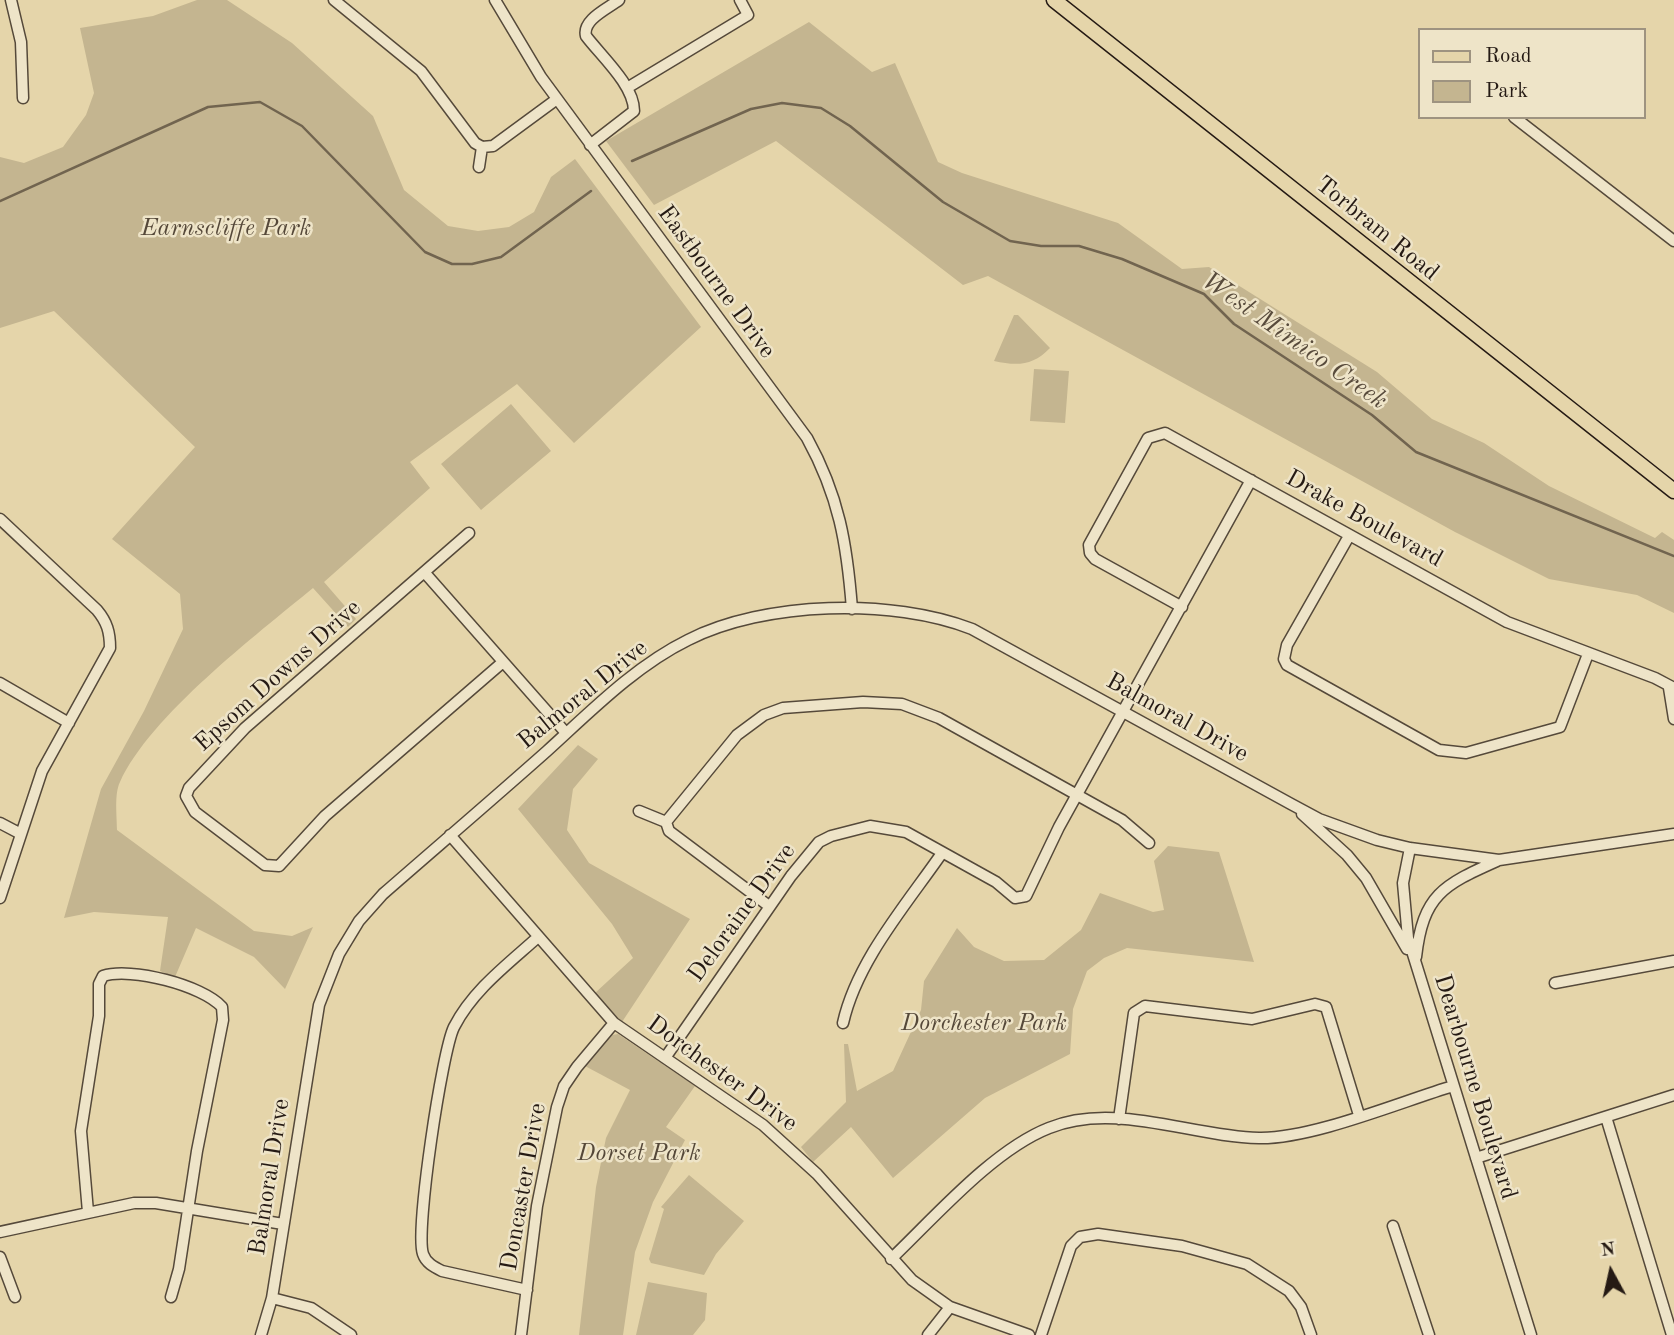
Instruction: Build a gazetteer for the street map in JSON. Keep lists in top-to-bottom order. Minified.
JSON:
{"streets":{"main road":["Torbram Road"],"street":["Eastbourne Drive","Drake Boulevard","Epsom Downs Drive","Balmoral Drive","Deloraine Drive","Dorchester Drive","Dearbourne Boulevard","Doncaster Drive"]},"crossings":[["Eastbourne Drive","Balmoral Drive"],["Drake Boulevard","Balmoral Drive"],["Drake Boulevard","Deloraine Drive"],["Balmoral Drive","Deloraine Drive"],["Balmoral Drive","Dorchester Drive"],["Balmoral Drive","Dearbourne Boulevard"],["Deloraine Drive","Dorchester Drive"],["Dorchester Drive","Doncaster Drive"]],"water":["West Mimico Creek"],"parks":["Earnscliffe Park","Dorchester Park","Dorset Park"],"legend":["Road","Park"],"north":"top"}
